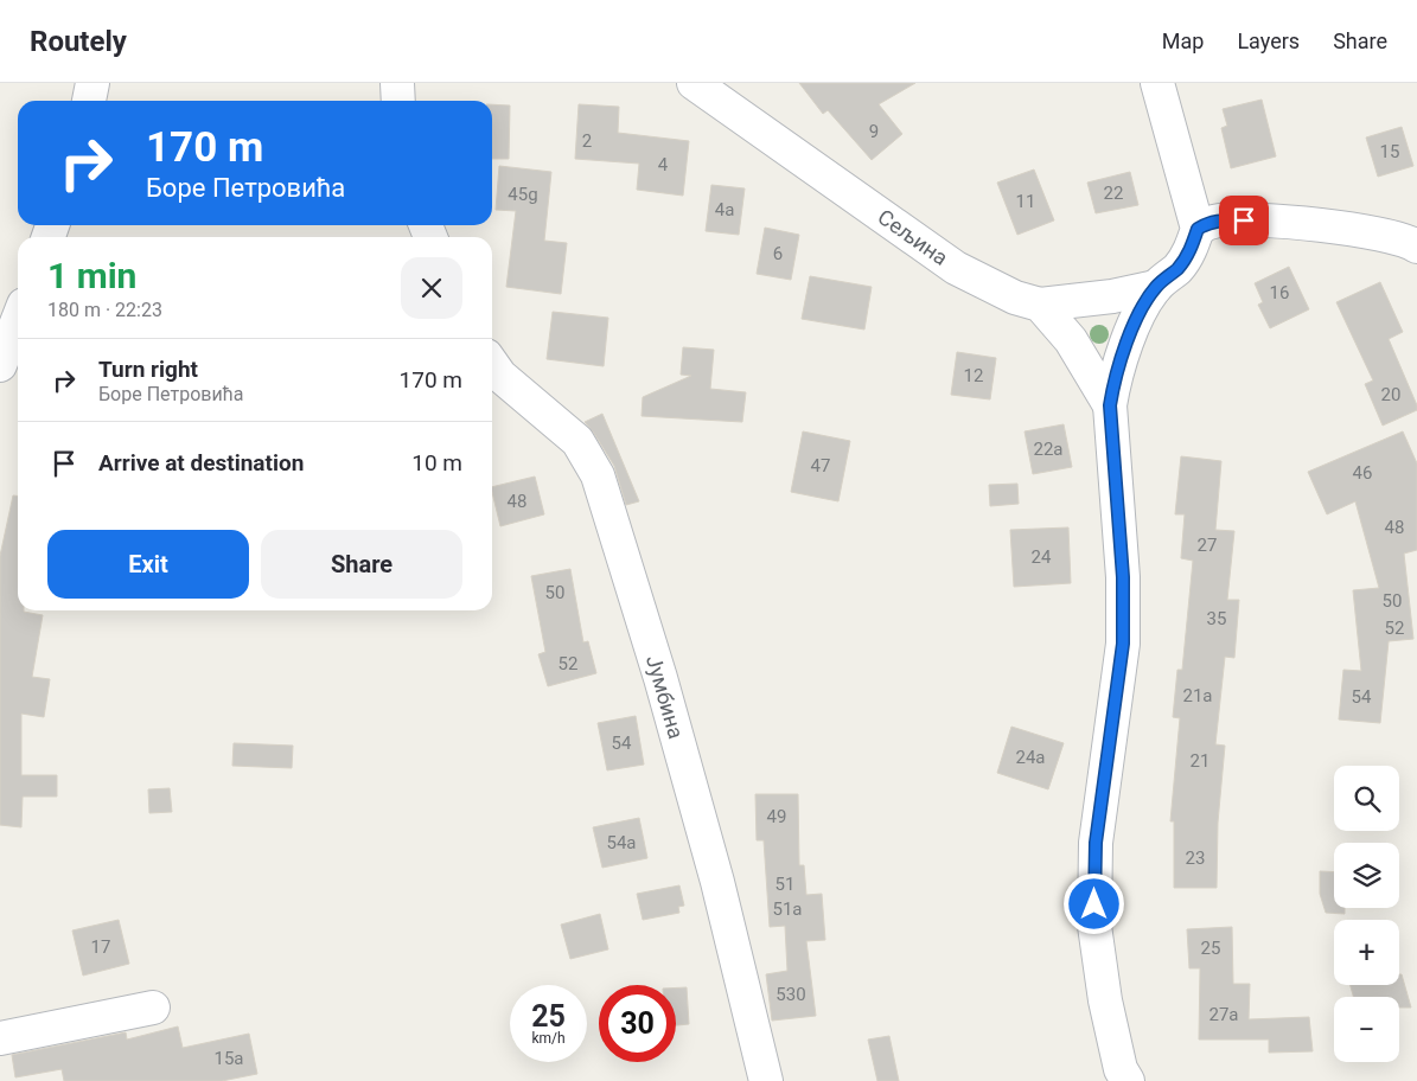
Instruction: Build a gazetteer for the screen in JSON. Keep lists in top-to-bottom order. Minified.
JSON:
{"streets":{"street":["Сељина","Јумбина"]},"house_numbers":["9","2","15","4","22","45g","11","4a","6","16","12","20","22a","47","46","48","48","27","24","50","50","35","52","52","21a","54","54","24a","21","49","54a","23","51","51a","17","25","530","27a","15a"],"page":{"header":"Routely","nav":["Map","Layers","Share"],"turn":["170 m","Боре Петровића"],"heading":["1 min","180 m · 22:23"],"list":[{"name":"Turn right","note":"Боре Петровића","value":"170 m"},{"name":"Arrive at destination","value":"10 m"}],"buttons":["Exit","Share"],"map_buttons":["+","−"],"speed":"25 km/h","limit":"30"}}
